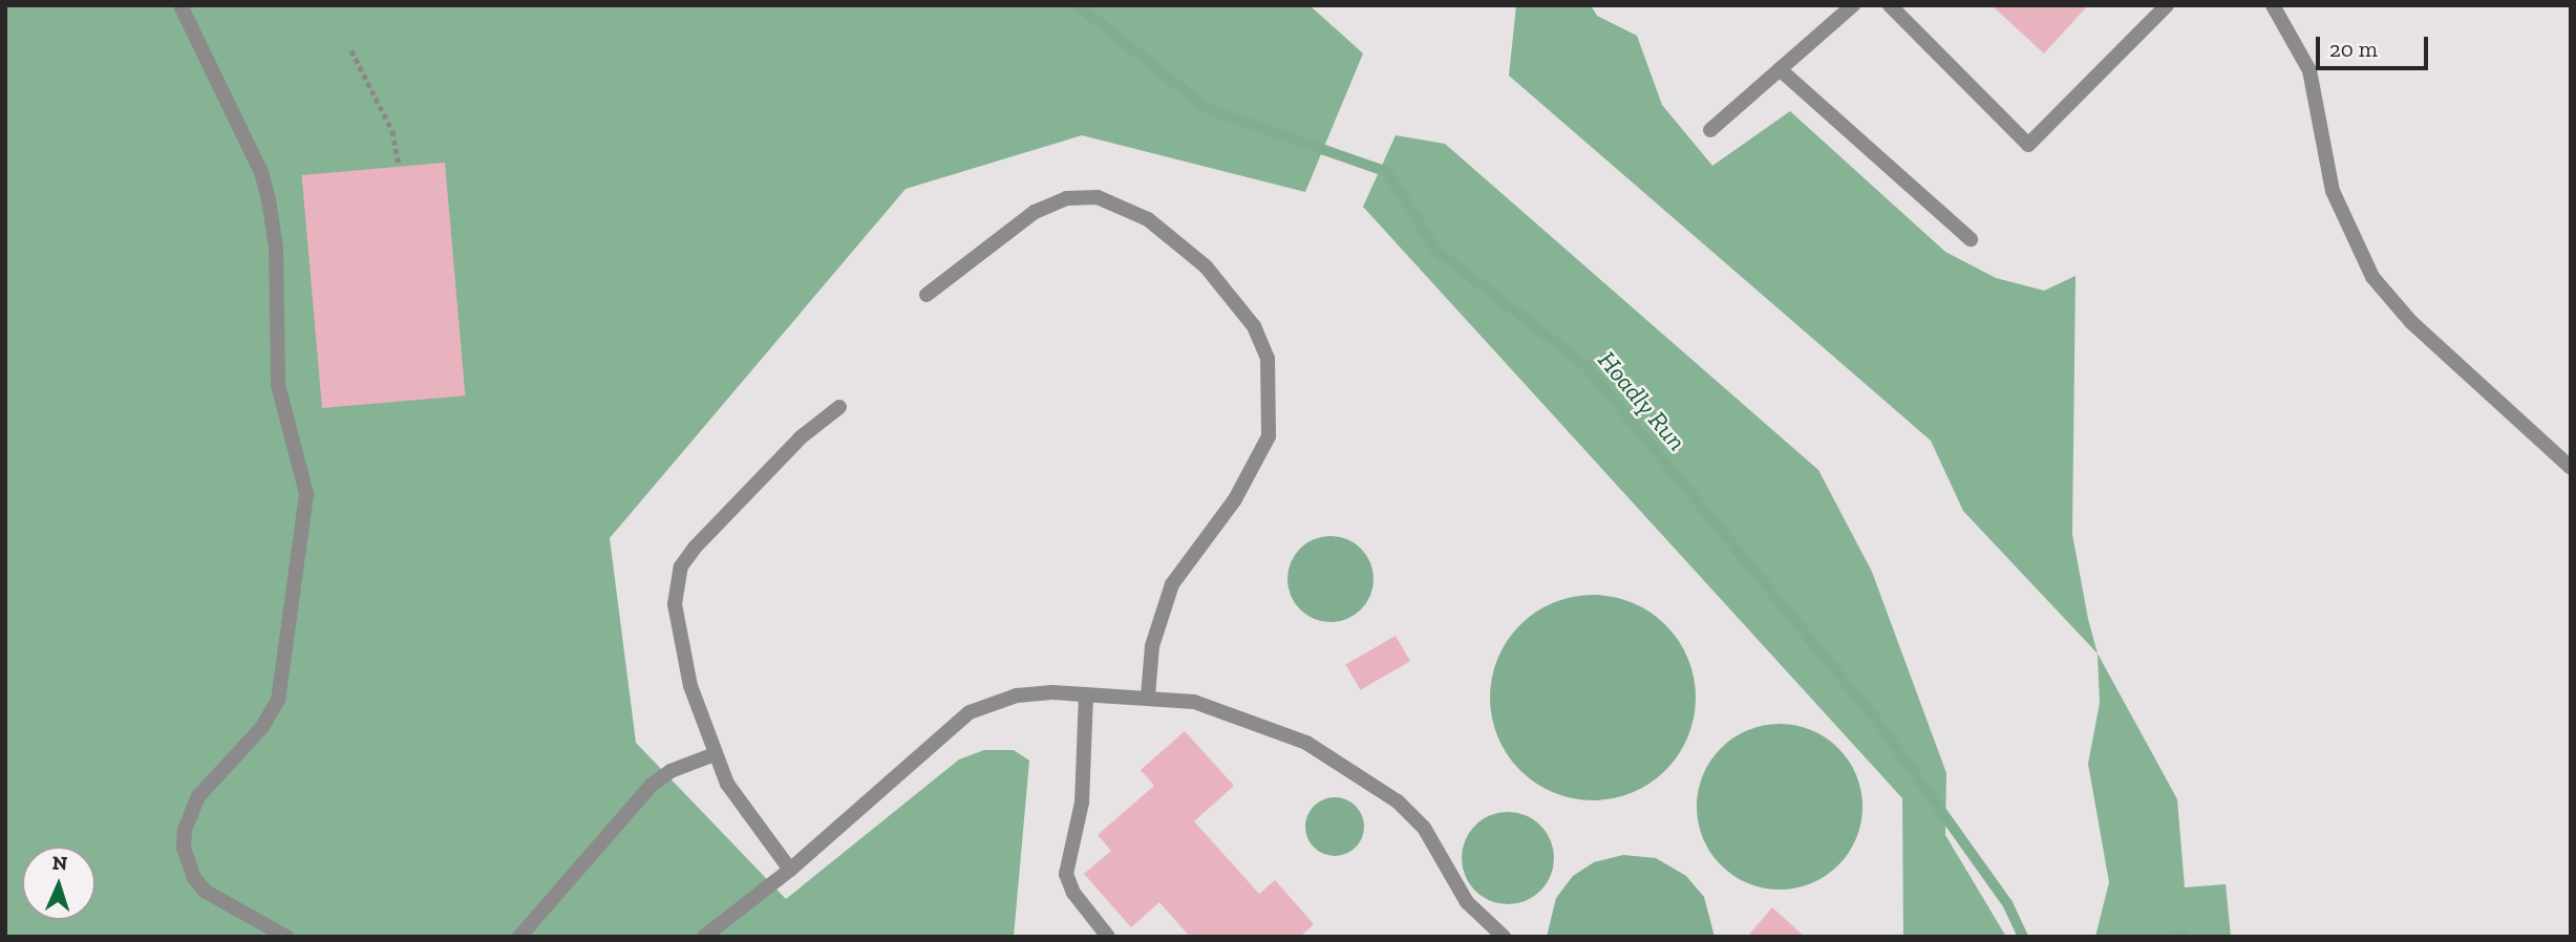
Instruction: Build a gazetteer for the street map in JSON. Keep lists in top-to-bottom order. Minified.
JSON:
{"water":["Hoadly Run"],"scale_bar":"20 m","north":"top"}
